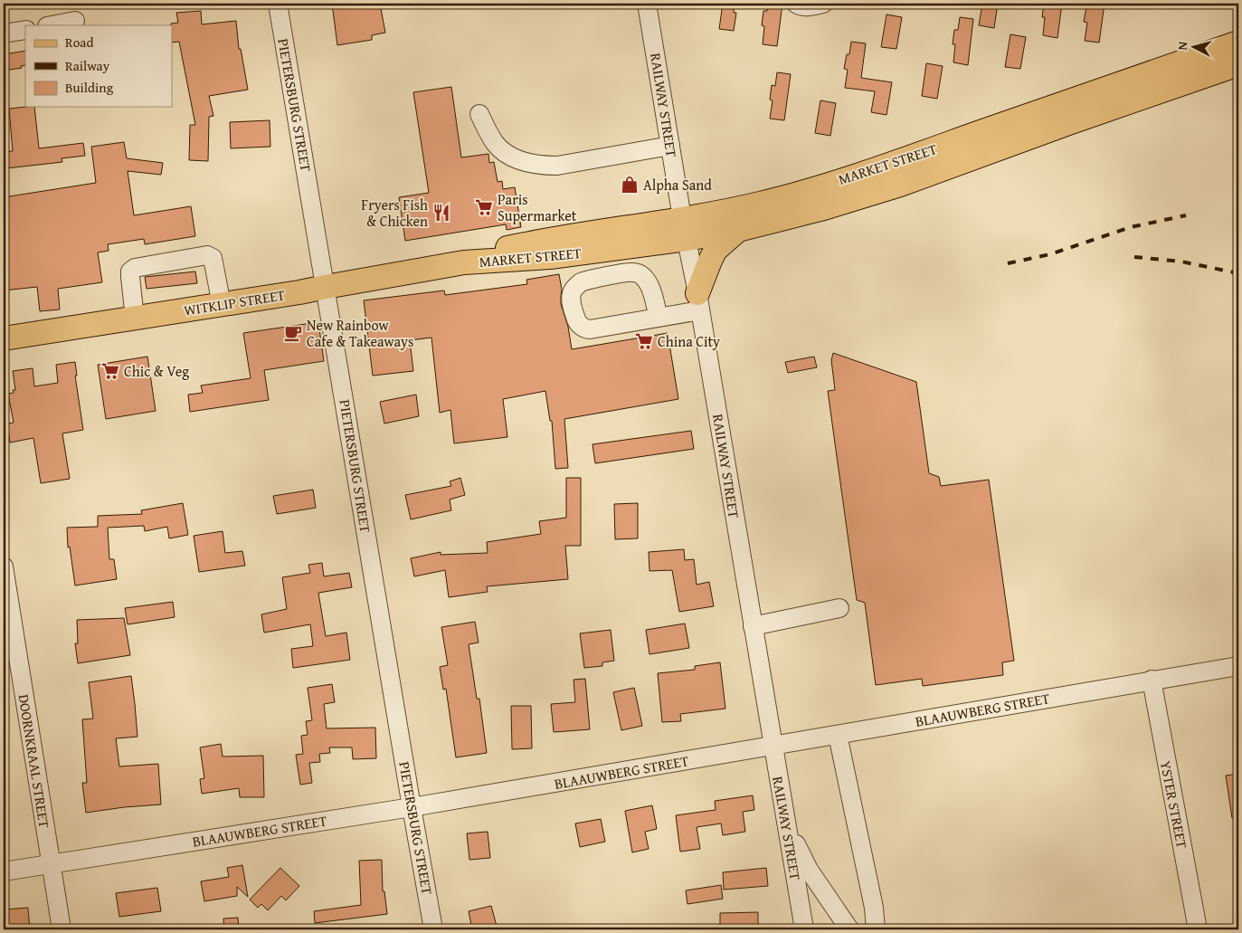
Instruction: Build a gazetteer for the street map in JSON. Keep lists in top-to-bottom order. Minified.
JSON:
{"streets":{"main road":["MARKET STREET","WITKLIP STREET"],"street":["PIETERSBURG STREET","RAILWAY STREET","BLAAUWBERG STREET","DOORNKRAAL STREET","YSTER STREET"]},"crossings":[["PIETERSBURG STREET","WITKLIP STREET"],["PIETERSBURG STREET","BLAAUWBERG STREET"],["RAILWAY STREET","MARKET STREET"],["RAILWAY STREET","BLAAUWBERG STREET"],["MARKET STREET","WITKLIP STREET"],["BLAAUWBERG STREET","DOORNKRAAL STREET"],["BLAAUWBERG STREET","YSTER STREET"]],"places":{"shop":["Alpha Sand"],"supermarket":["Paris Supermarket","China City","Chic & Veg"],"restaurant":["Fryers Fish & Chicken"],"cafe":["New Rainbow Cafe & Takeaways"]},"legend":["Road","Railway","Building"],"north":"left"}
